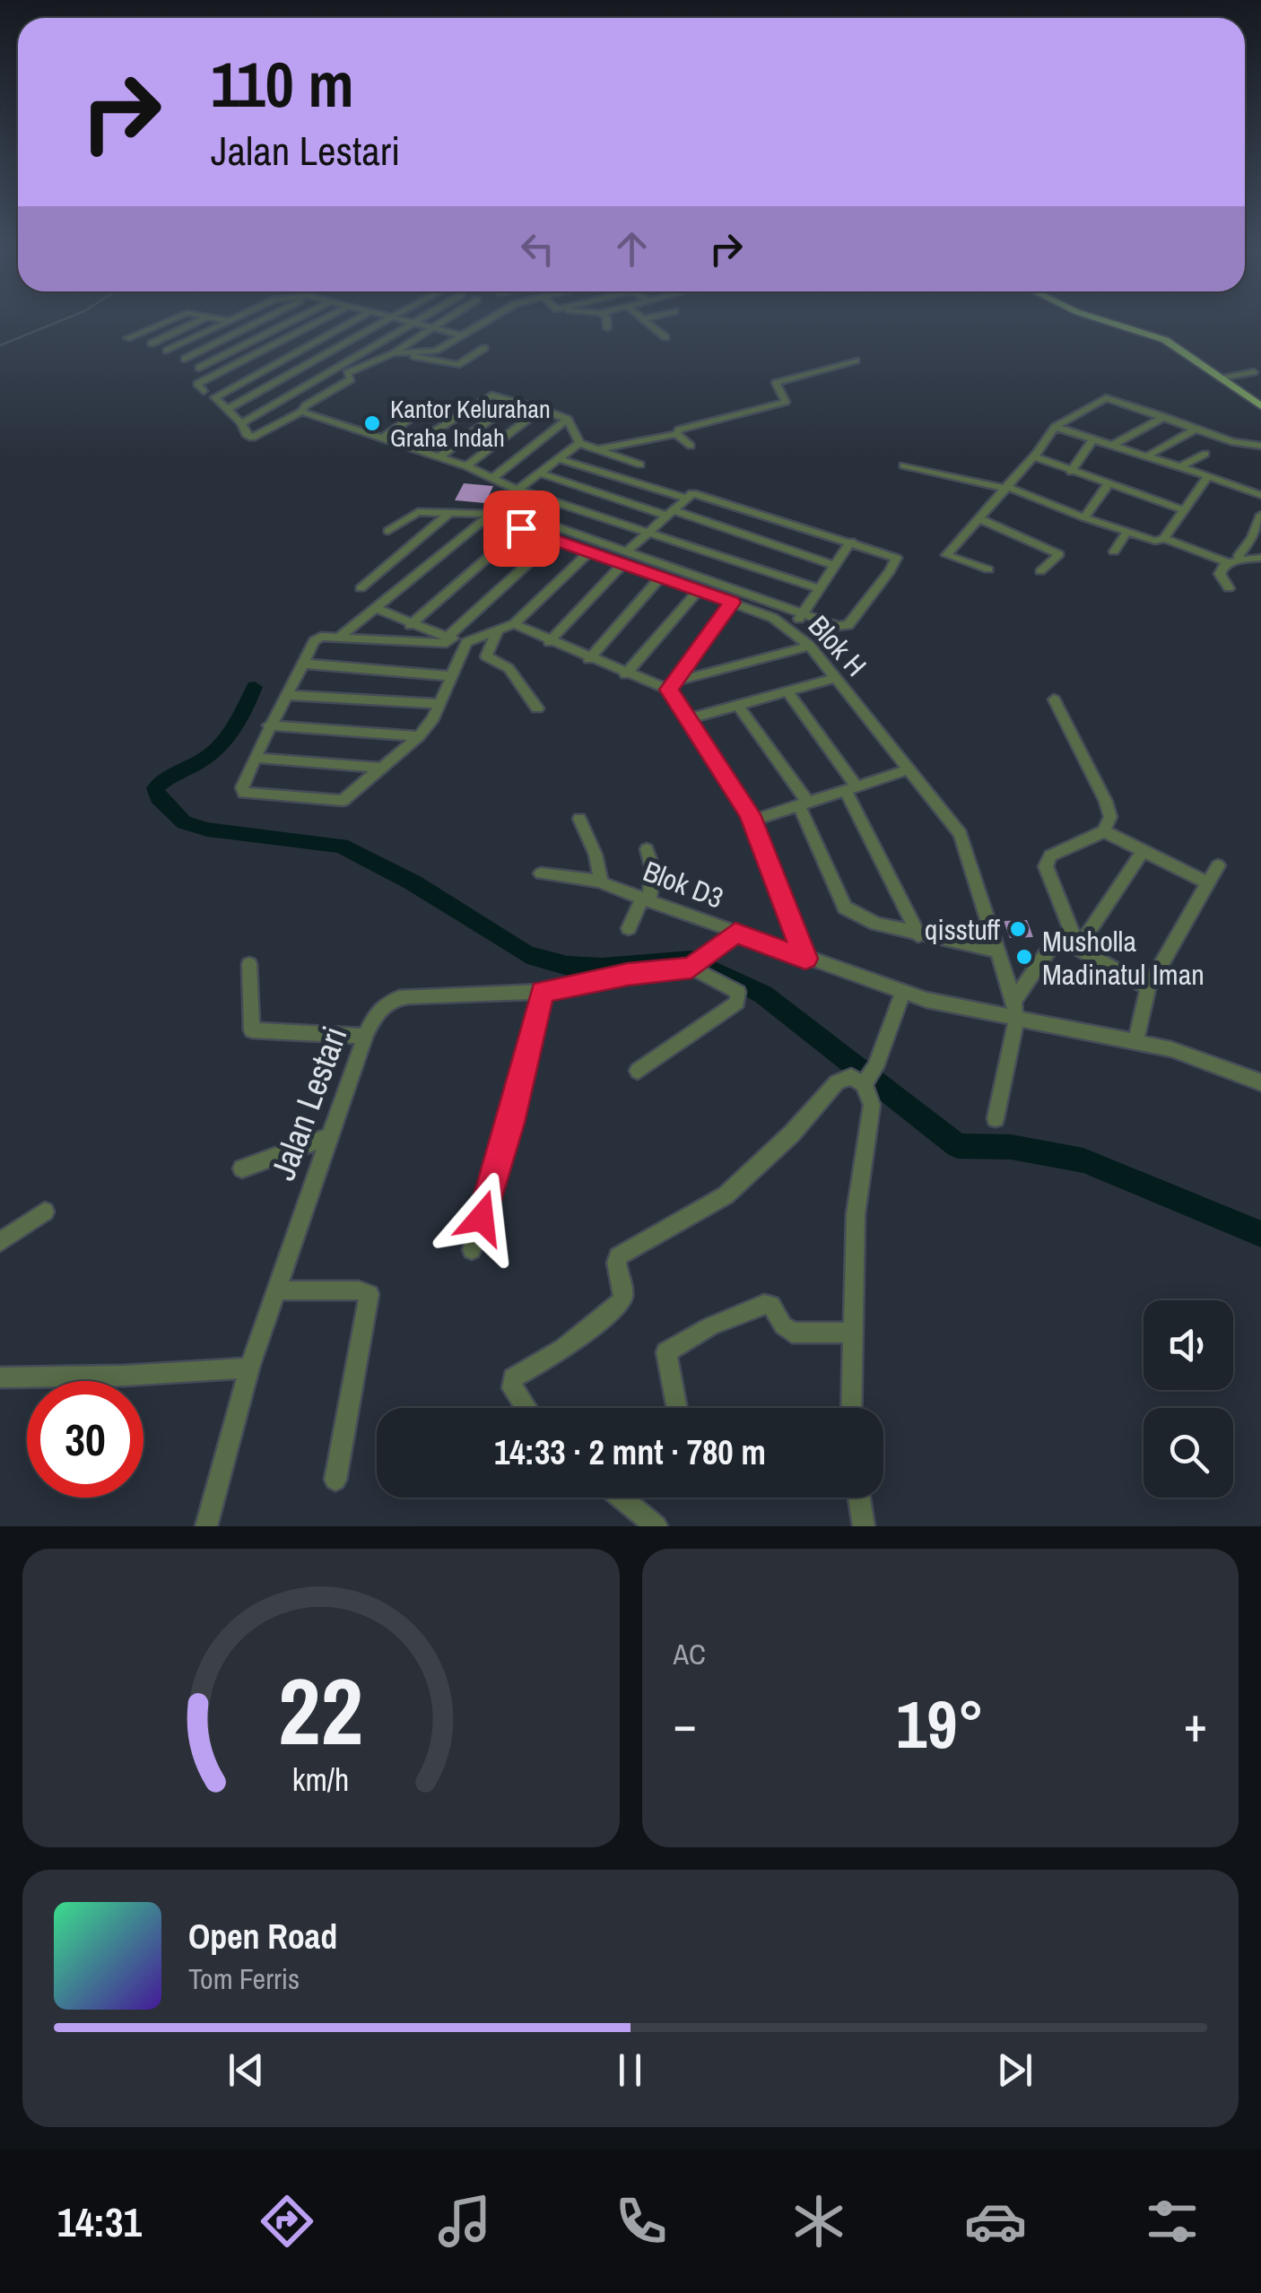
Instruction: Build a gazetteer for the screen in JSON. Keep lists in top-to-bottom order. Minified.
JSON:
{"streets":{"street":["Blok H","Blok D3","Jalan Lestari"]},"crossings":[["Blok H","Blok D3"]],"places":["Kantor Kelurahan Graha Indah","qisstuff","Musholla Madinatul Iman"],"page":{"turn":["110 m","Jalan Lestari"],"limit":"30","trip":"14:33 · 2 mnt · 780 m","tile":"AC","heat":["−","19°","+"],"song":["Open Road","Tom Ferris"],"tabs":"14:31","gauge":["22","km/h"]}}
